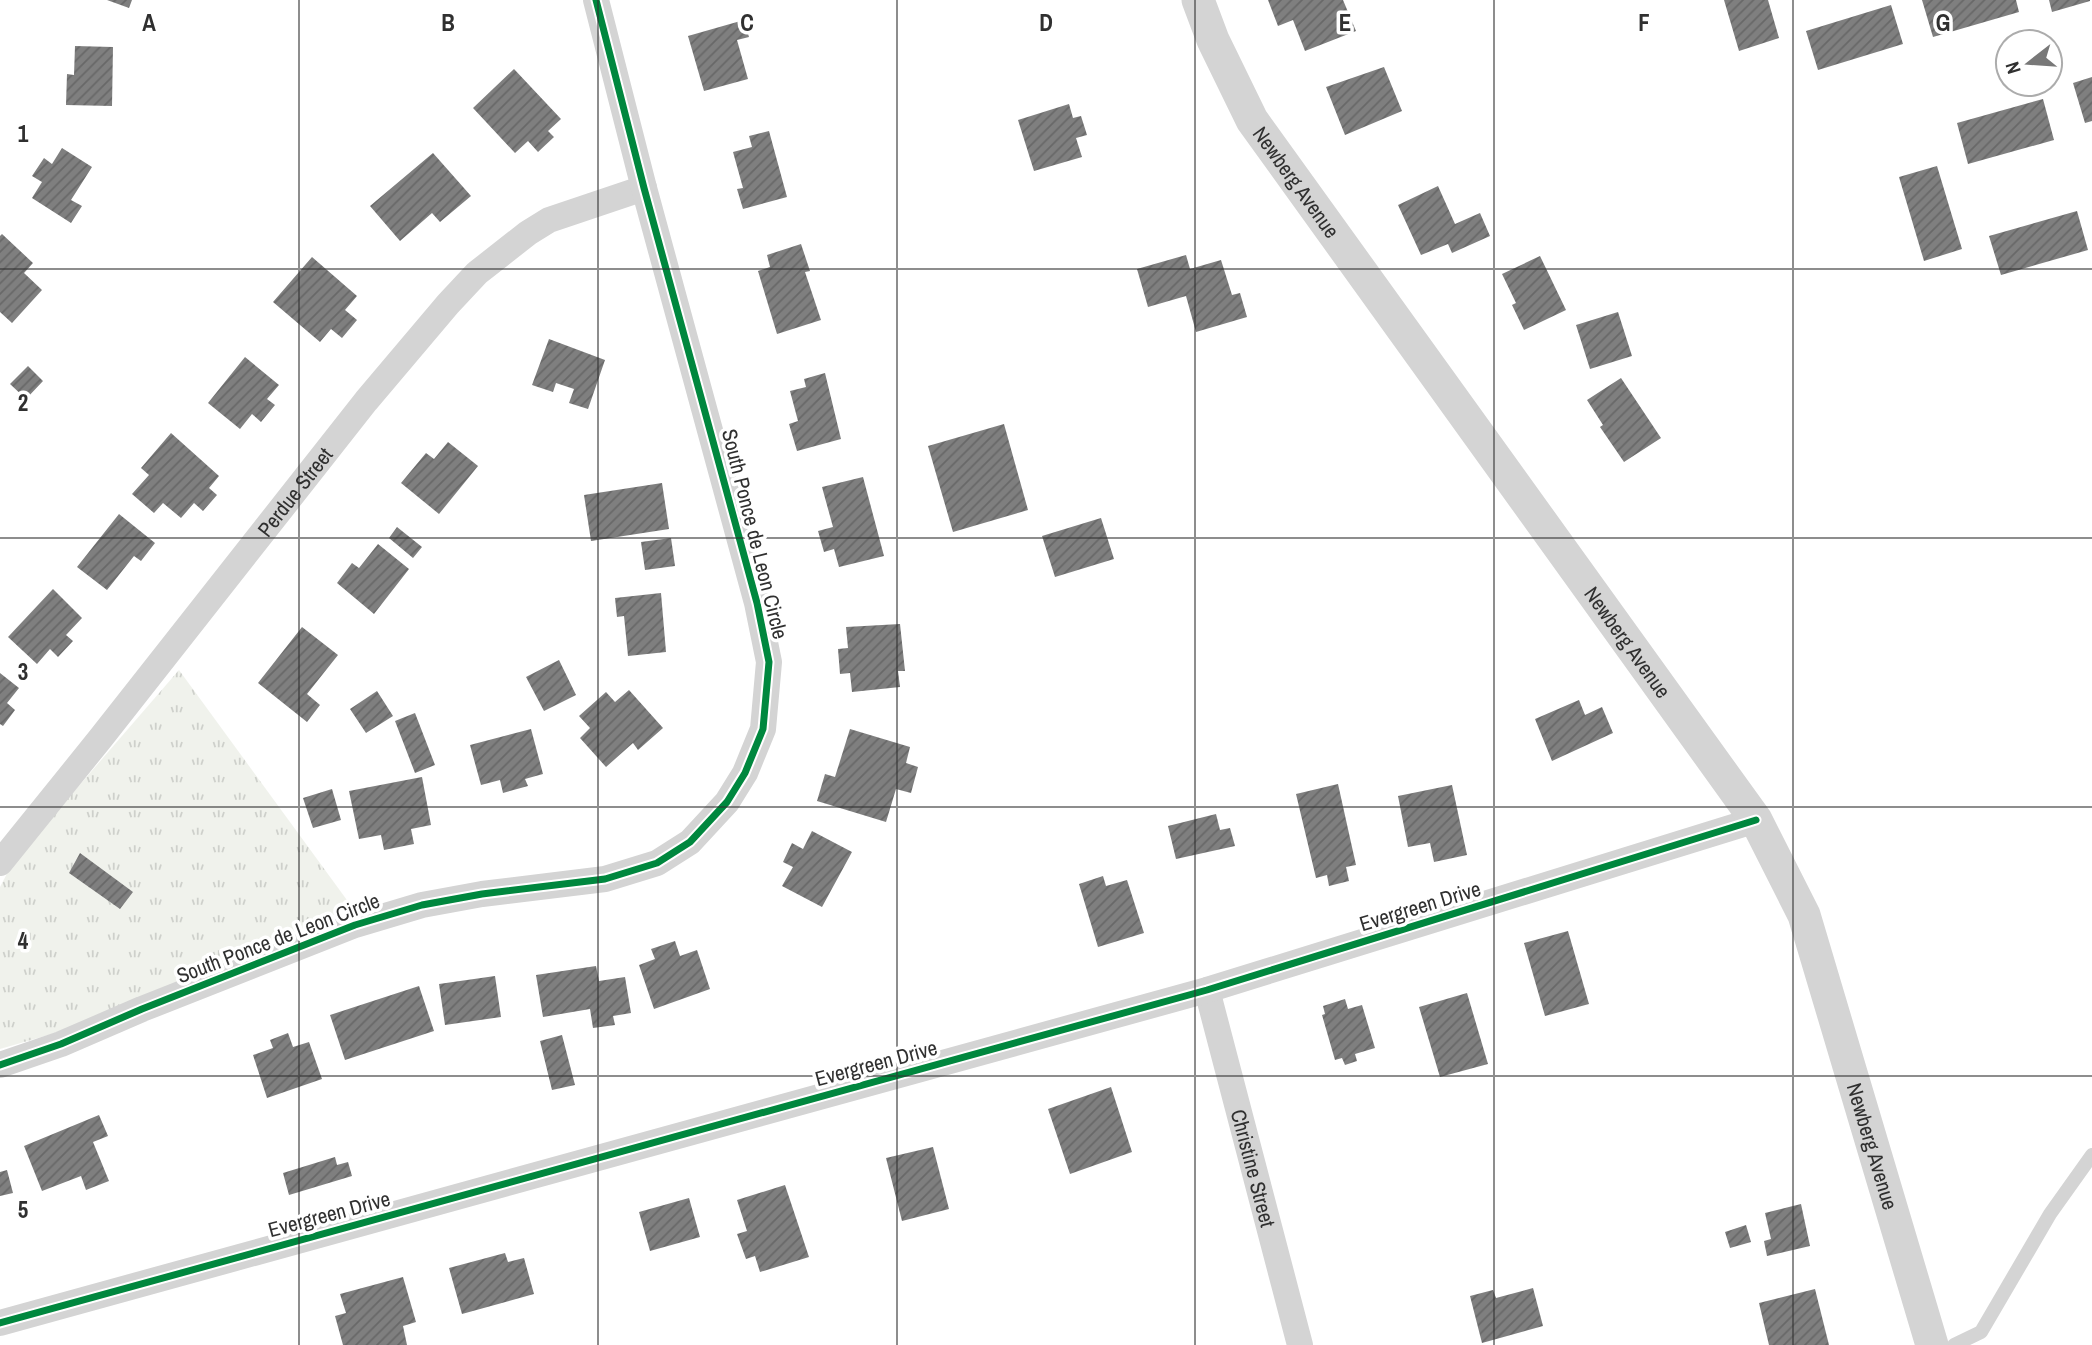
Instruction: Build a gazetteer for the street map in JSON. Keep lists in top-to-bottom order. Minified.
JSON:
{"streets":{"street":["Newberg Avenue","Perdue Street","South Ponce de Leon Circle","Evergreen Drive","Christine Street"]},"crossings":[["Newberg Avenue","Evergreen Drive"],["Perdue Street","South Ponce de Leon Circle"],["Evergreen Drive","Christine Street"]],"north":"left","grid":{"columns":["A","B","C","D","E","F","G"],"rows":["1","2","3","4","5"]}}
